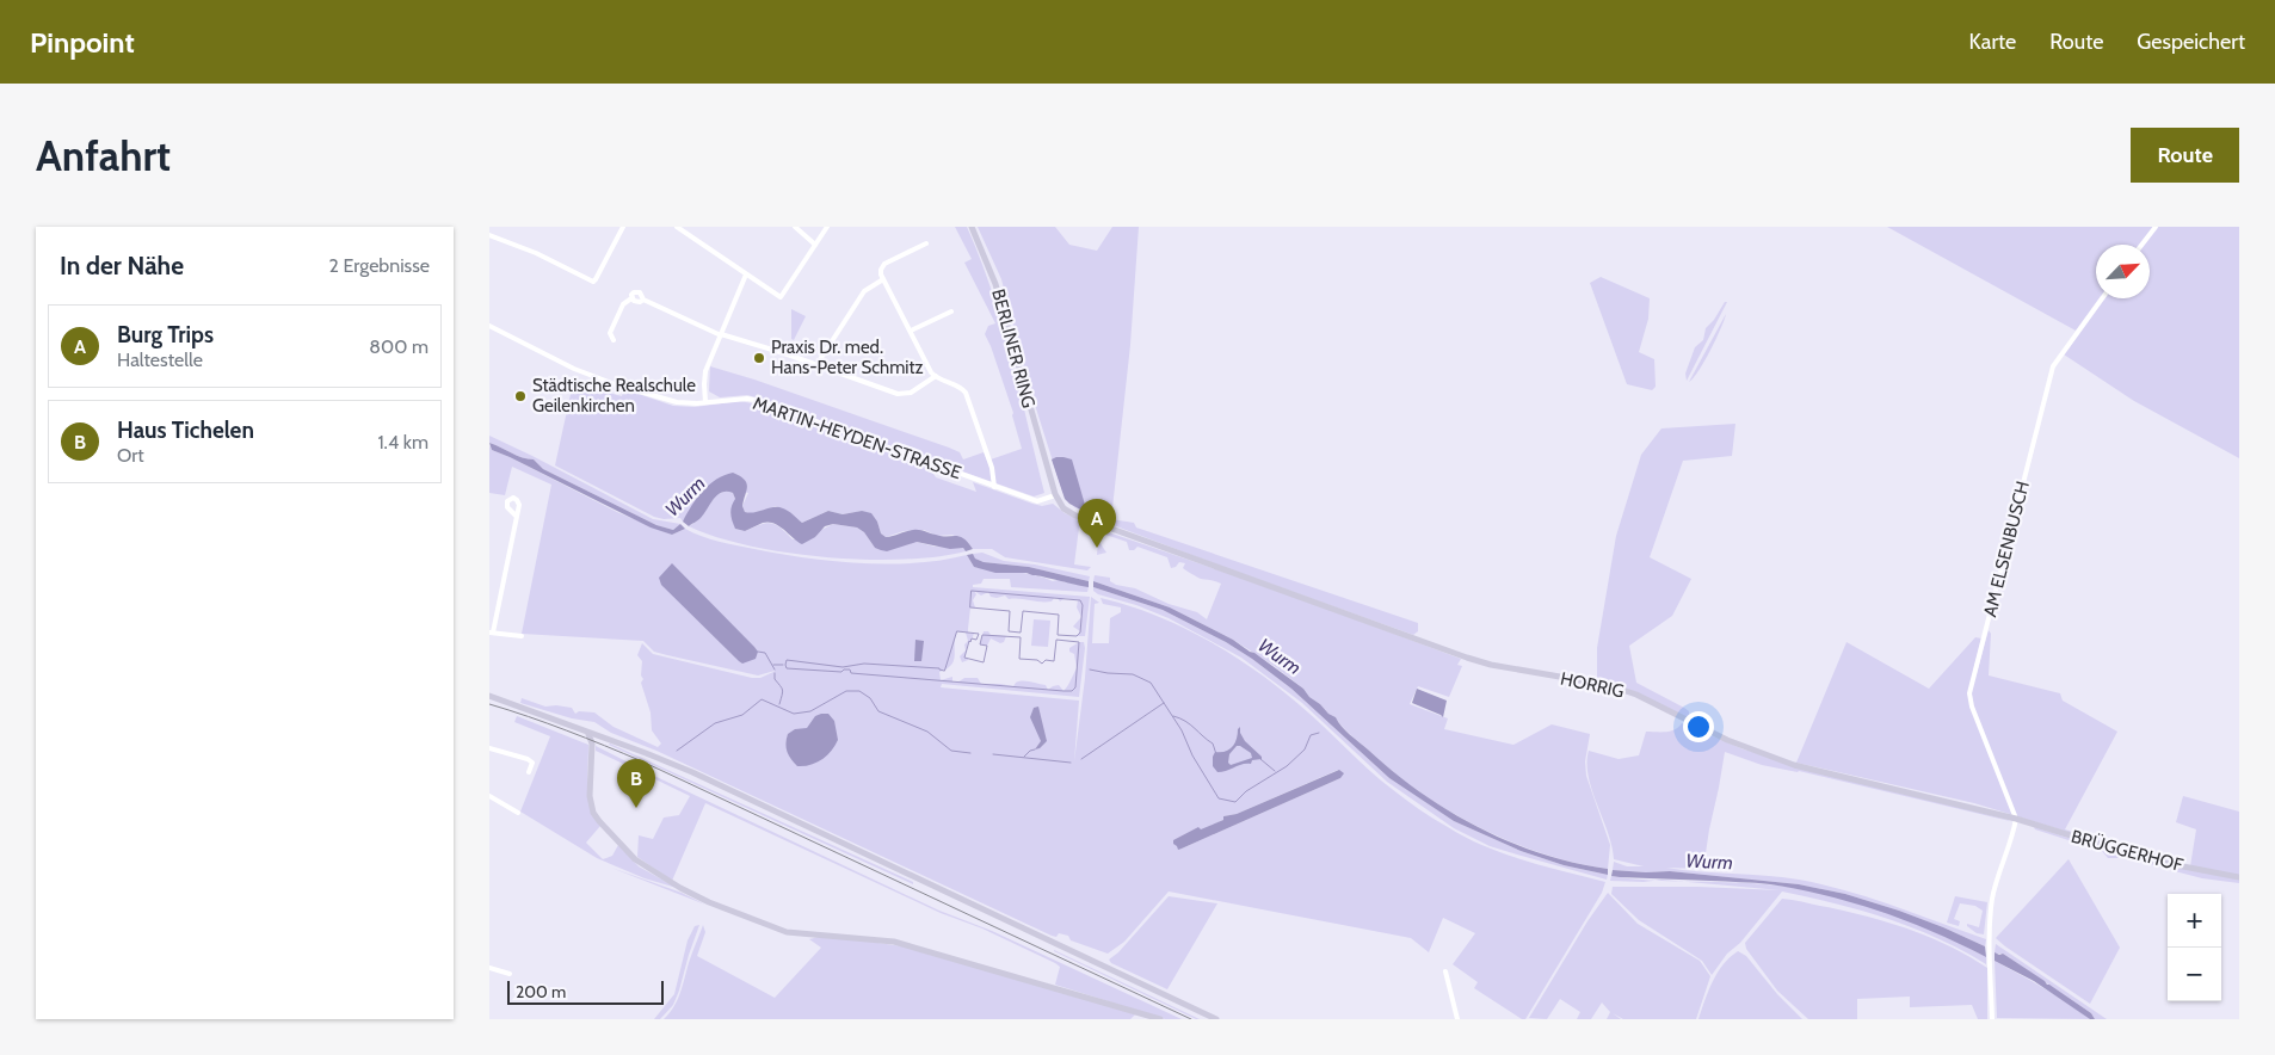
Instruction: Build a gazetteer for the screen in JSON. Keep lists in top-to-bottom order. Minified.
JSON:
{"streets":{"main road":["BERLINER RING","HORRIG","BRÜGGERHOF"],"street":["MARTIN-HEYDEN-STRASSE","AM ELSENBUSCH"]},"crossings":[["BERLINER RING","MARTIN-HEYDEN-STRASSE"],["BERLINER RING","HORRIG"],["MARTIN-HEYDEN-STRASSE","HORRIG"],["AM ELSENBUSCH","HORRIG"],["AM ELSENBUSCH","BRÜGGERHOF"],["HORRIG","BRÜGGERHOF"]],"water":["Wurm"],"places":["Praxis Dr. med. Hans-Peter Schmitz","Städtische Realschule Geilenkirchen"],"scale_bar":"200 m","north":"top right","page":{"header":"Pinpoint","nav":["Karte","Route","Gespeichert"],"buttons":"Route","title":"Anfahrt","heading":["In der Nähe","2 Ergebnisse"],"list":[{"mark":"A","name":"Burg Trips","note":"Haltestelle","value":"800 m"},{"mark":"B","name":"Haus Tichelen","note":"Ort","value":"1.4 km"}],"pins":["A","B"],"map_buttons":["+","−"],"scale":"200 m"}}
